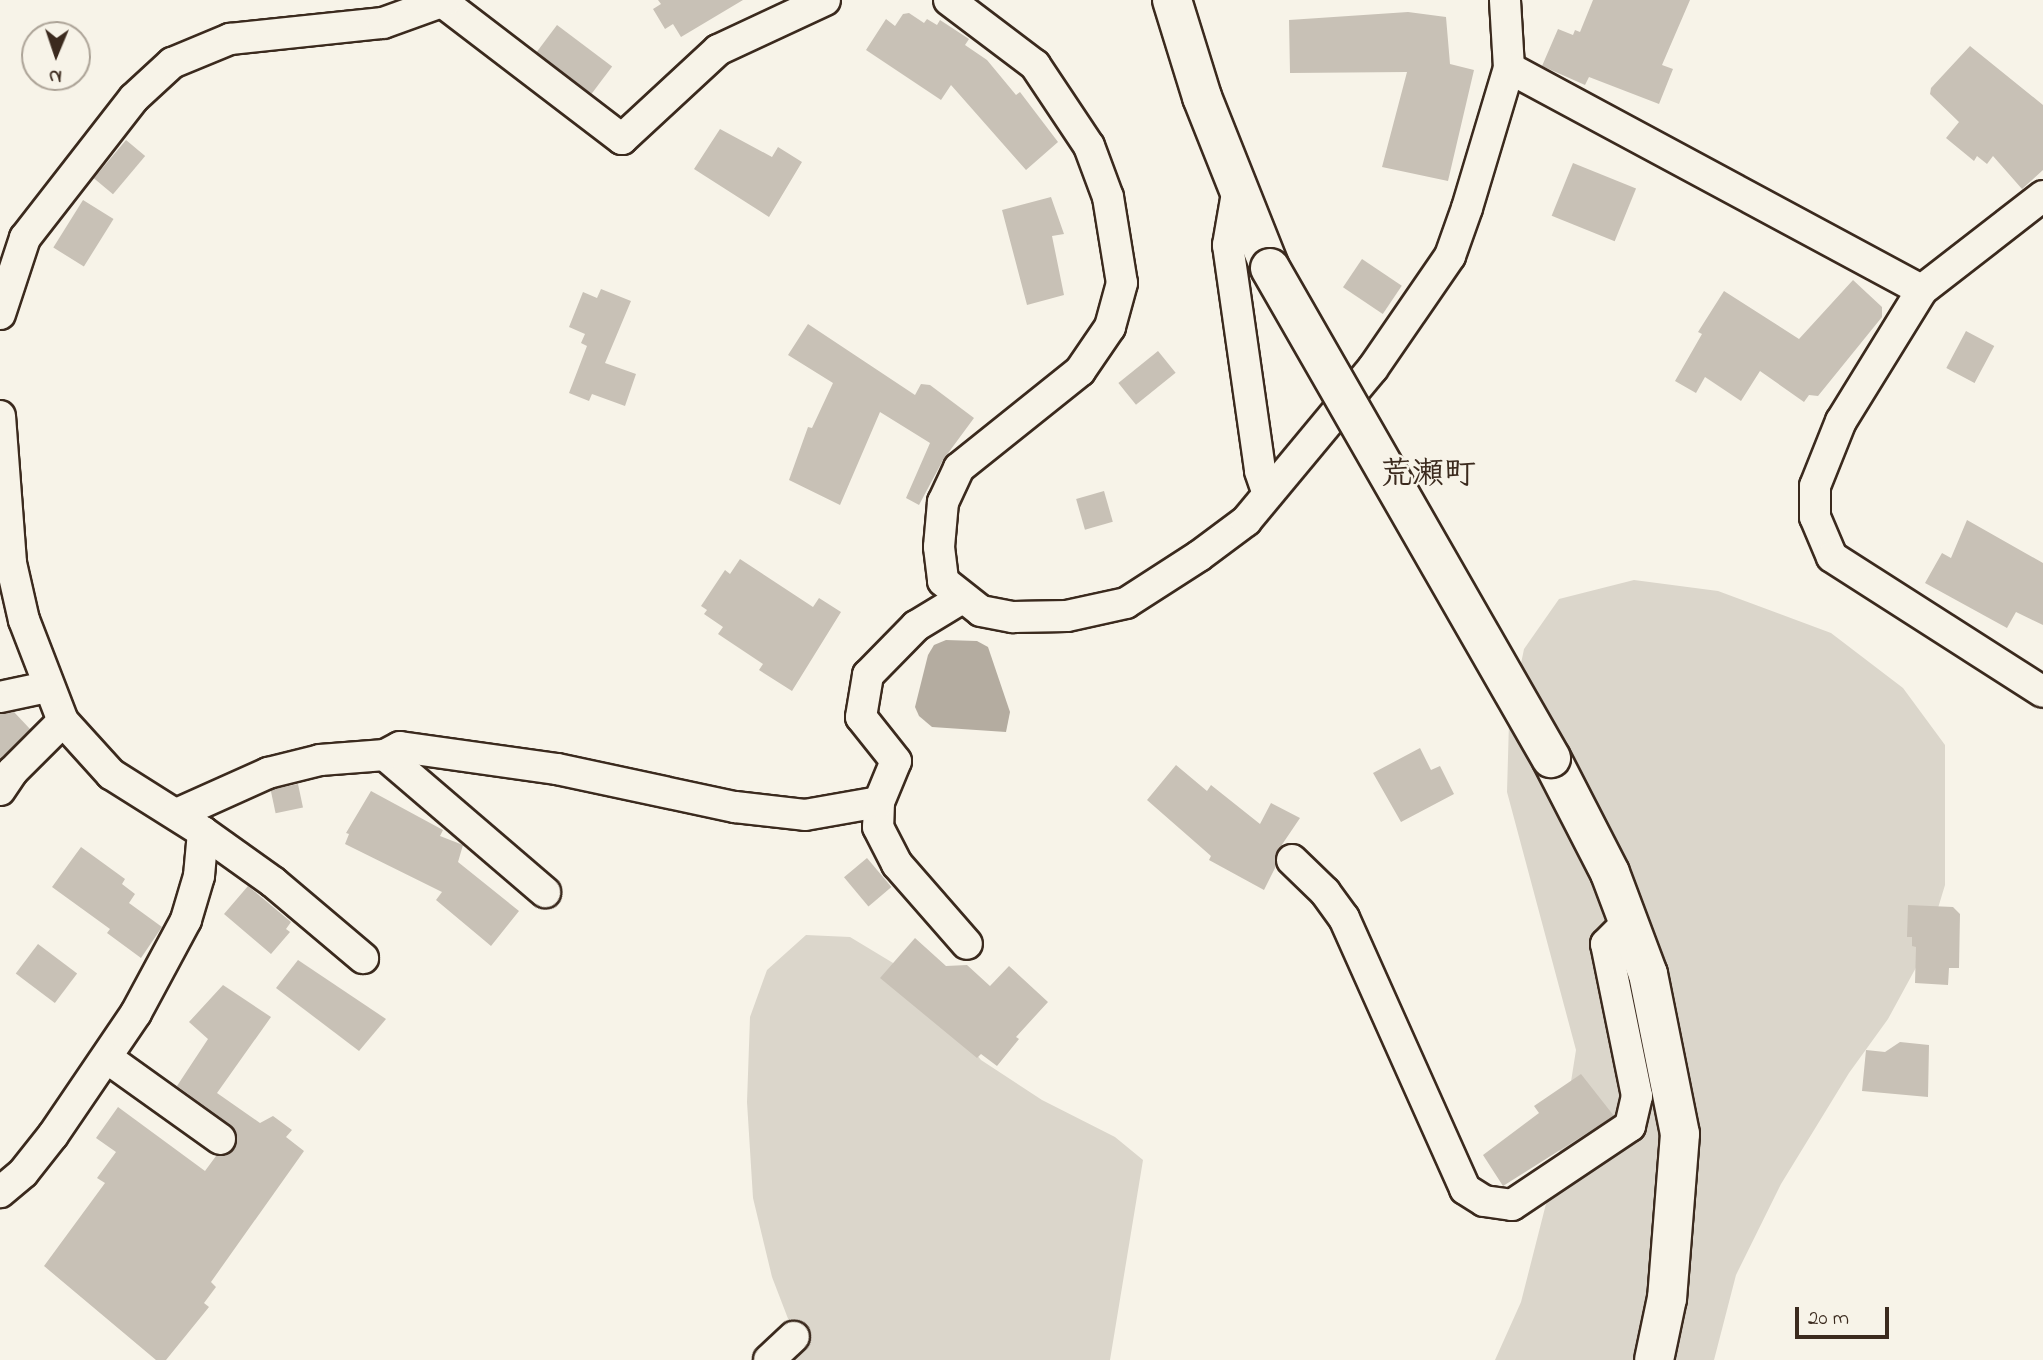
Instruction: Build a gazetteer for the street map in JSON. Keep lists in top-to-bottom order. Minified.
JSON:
{"districts":["荒瀬町"],"scale_bar":"20 m","north":"bottom"}
